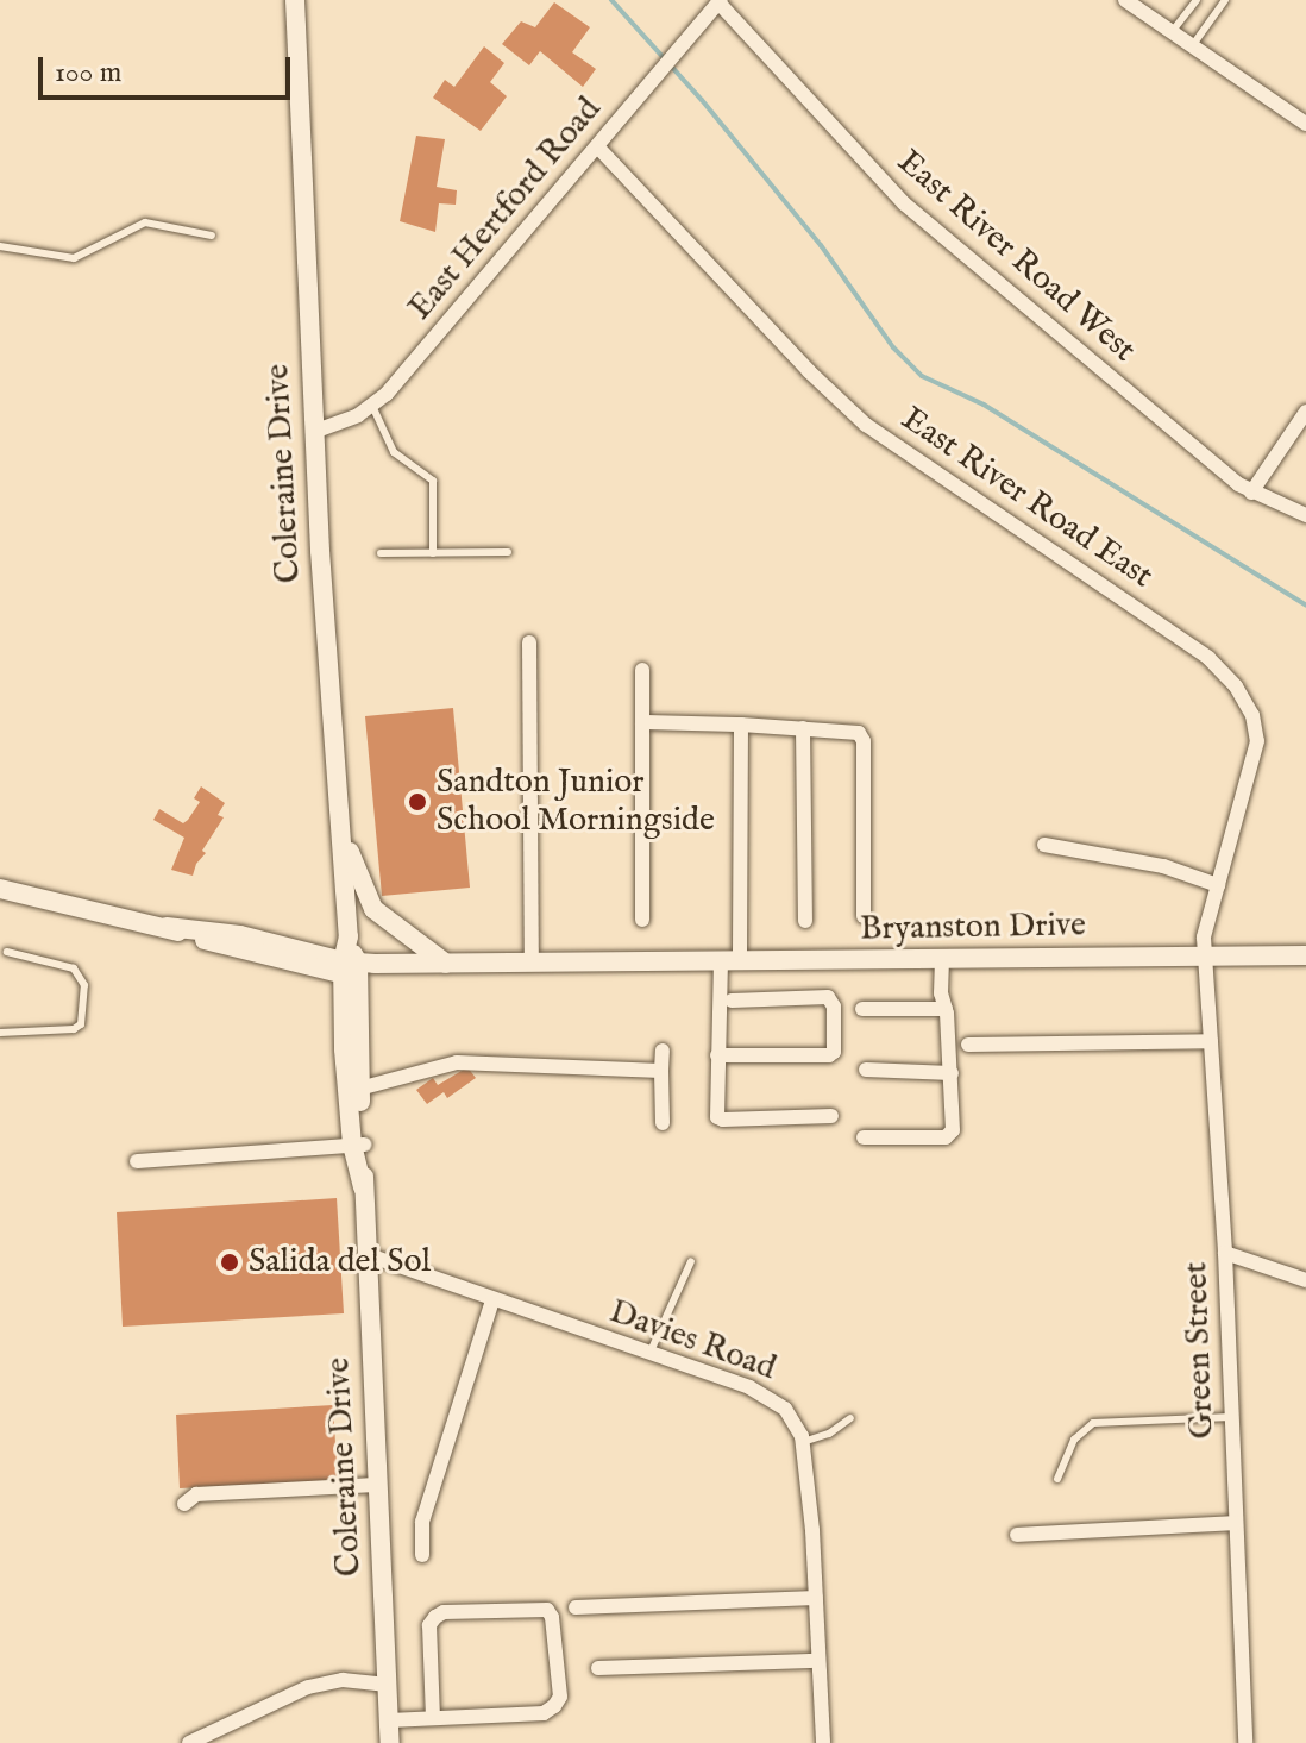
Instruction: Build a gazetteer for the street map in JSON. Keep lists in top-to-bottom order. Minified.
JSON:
{"streets":{"main road":["Coleraine Drive","Bryanston Drive"],"street":["East Hertford Road","East River Road West","East River Road East","Davies Road","Green Street"]},"crossings":[["East Hertford Road","East River Road West"],["East Hertford Road","Coleraine Drive"],["East Hertford Road","East River Road East"],["Coleraine Drive","Bryanston Drive"],["Coleraine Drive","Davies Road"],["East River Road East","Bryanston Drive"],["East River Road East","Green Street"],["Bryanston Drive","Green Street"]],"places":["Sandton Junior School Morningside","Salida del Sol"],"scale_bar":"100 m"}
